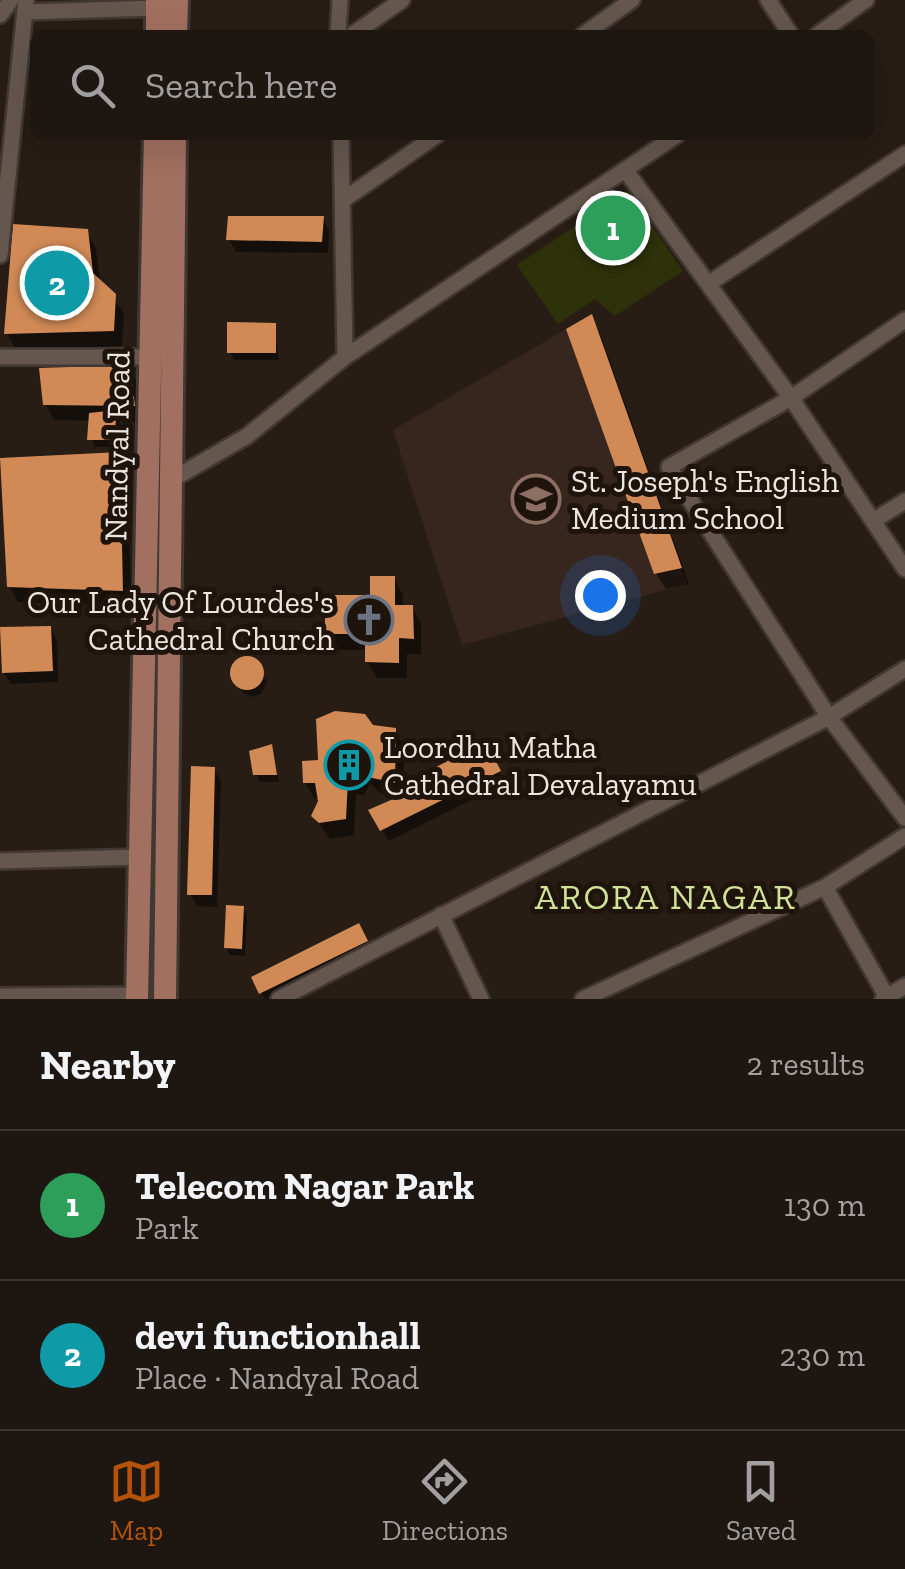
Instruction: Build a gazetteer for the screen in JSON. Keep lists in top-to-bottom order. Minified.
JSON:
{"streets":{"main road":["Nandyal Road"]},"districts":["ARORA NAGAR"],"places":{"school or university":["St. Joseph's English Medium School"],"church":["Our Lady Of Lourdes's Cathedral Church"],"building":["Loordhu Matha Cathedral Devalayamu"]},"page":{"search":"Search here","pins":["1","2"],"heading":["Nearby","2 results"],"list":[{"mark":"1","name":"Telecom Nagar Park","note":"Park","value":"130 m"},{"mark":"2","name":"devi functionhall","note":"Place · Nandyal Road","value":"230 m"}],"nav":["Map","Directions","Saved"]}}
